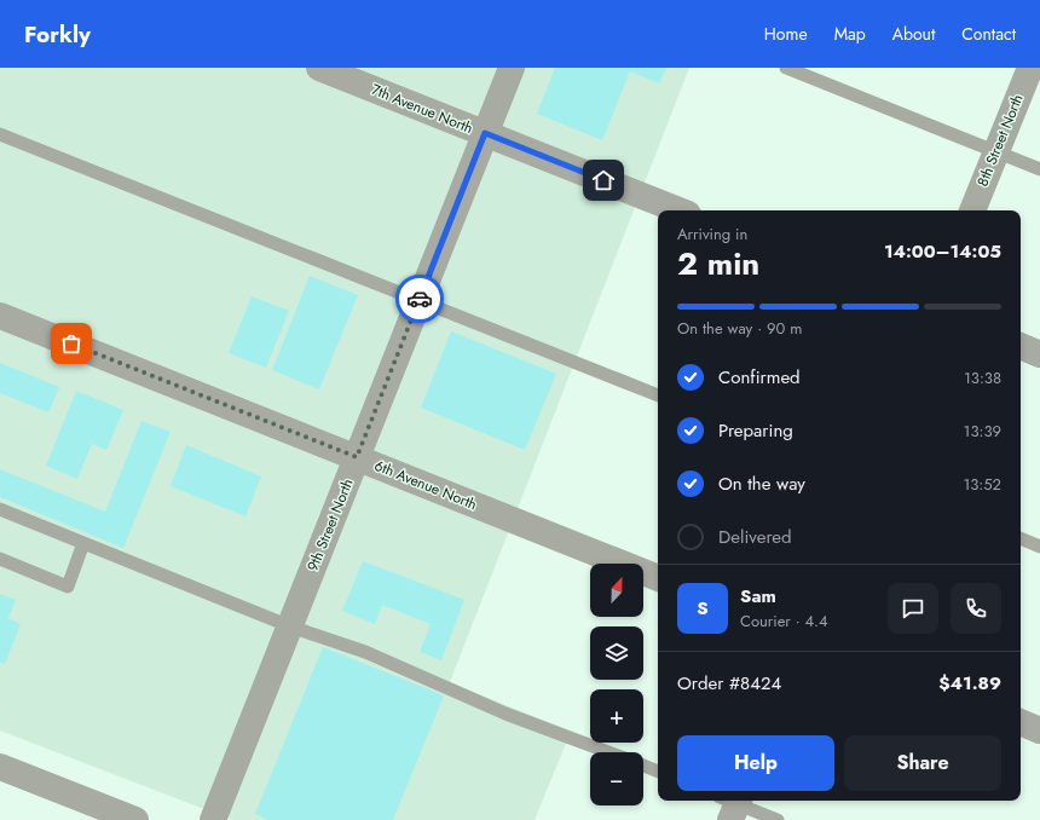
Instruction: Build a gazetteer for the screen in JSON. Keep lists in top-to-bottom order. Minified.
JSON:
{"streets":{"street":["7th Avenue North","8th Street North","6th Avenue North","9th Street North"]},"crossings":[["7th Avenue North","9th Street North"],["6th Avenue North","9th Street North"]],"north":"top","page":{"header":"Forkly","nav":["Home","Map","About","Contact"],"heading":["2 min","Arriving in","14:00–14:05"],"panel":["Sam","Courier · 4.4","Order #8424","$41.89"],"bar":"On the way · 90 m","list":[["Confirmed","13:38"],["Preparing","13:39"],["On the way","13:52"],"Delivered"],"map_buttons":["+","−"],"round":"S","buttons":["Help","Share"]}}
